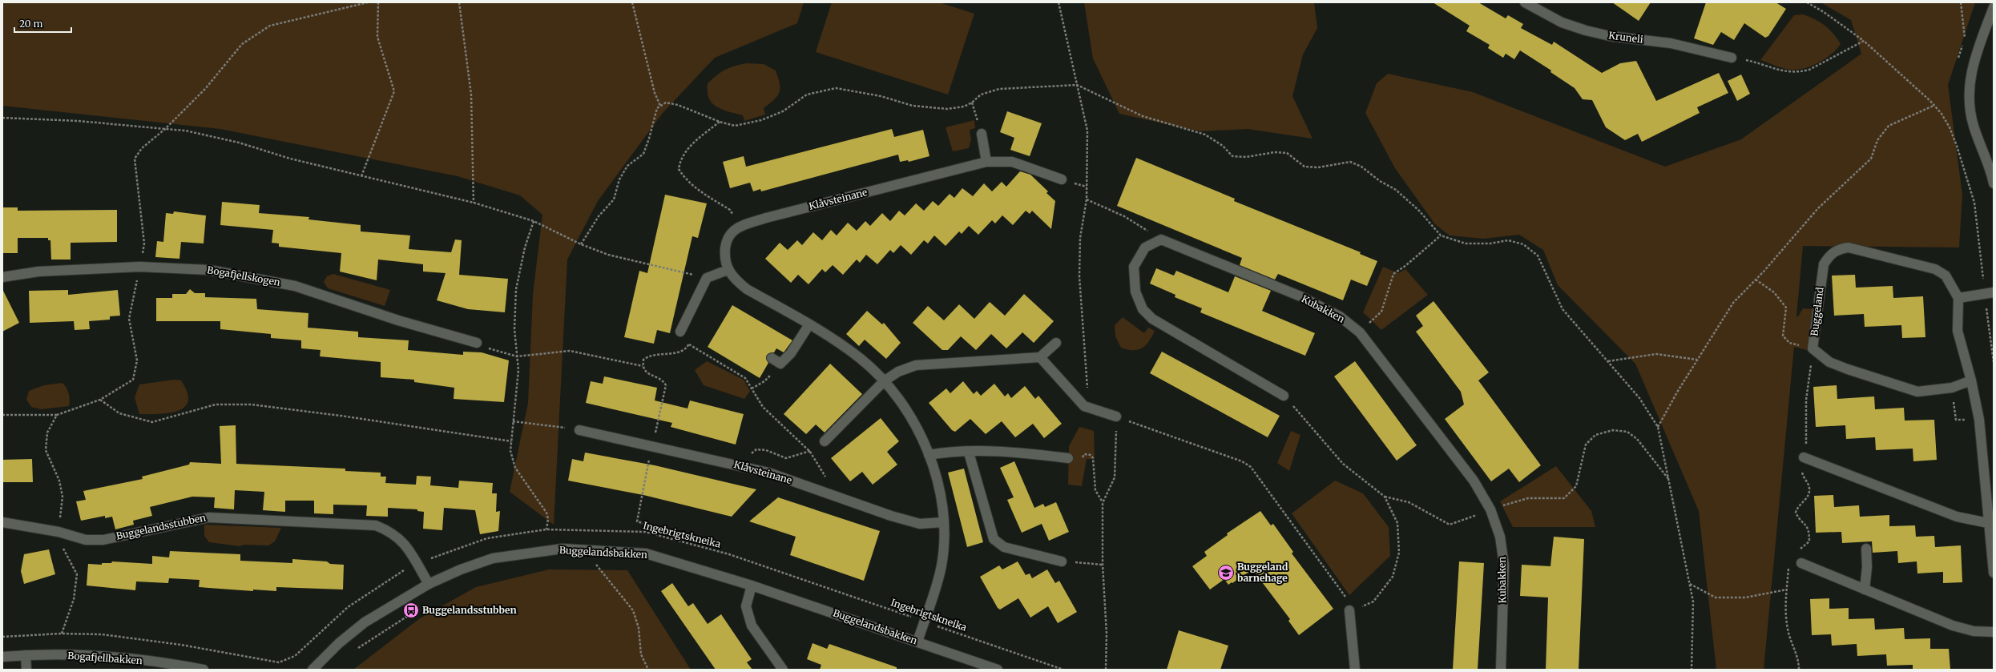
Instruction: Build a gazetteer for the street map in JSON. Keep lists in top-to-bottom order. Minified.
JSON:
{"streets":{"street":["Kruneli","Klåvsteinane","Bogafjellskogen","Kubakken","Buggeland","Buggelandsstubben","Buggelandsbakken","Bogafjellbakken"],"path":["Ingebrigtskneika"]},"crossings":[["Buggelandsstubben","Ingebrigtskneika"],["Buggelandsstubben","Buggelandsbakken"]],"places":{"school or university":["Buggeland barnehage"],"bus stop":["Buggelandsstubben"]},"scale_bar":"20 m"}
